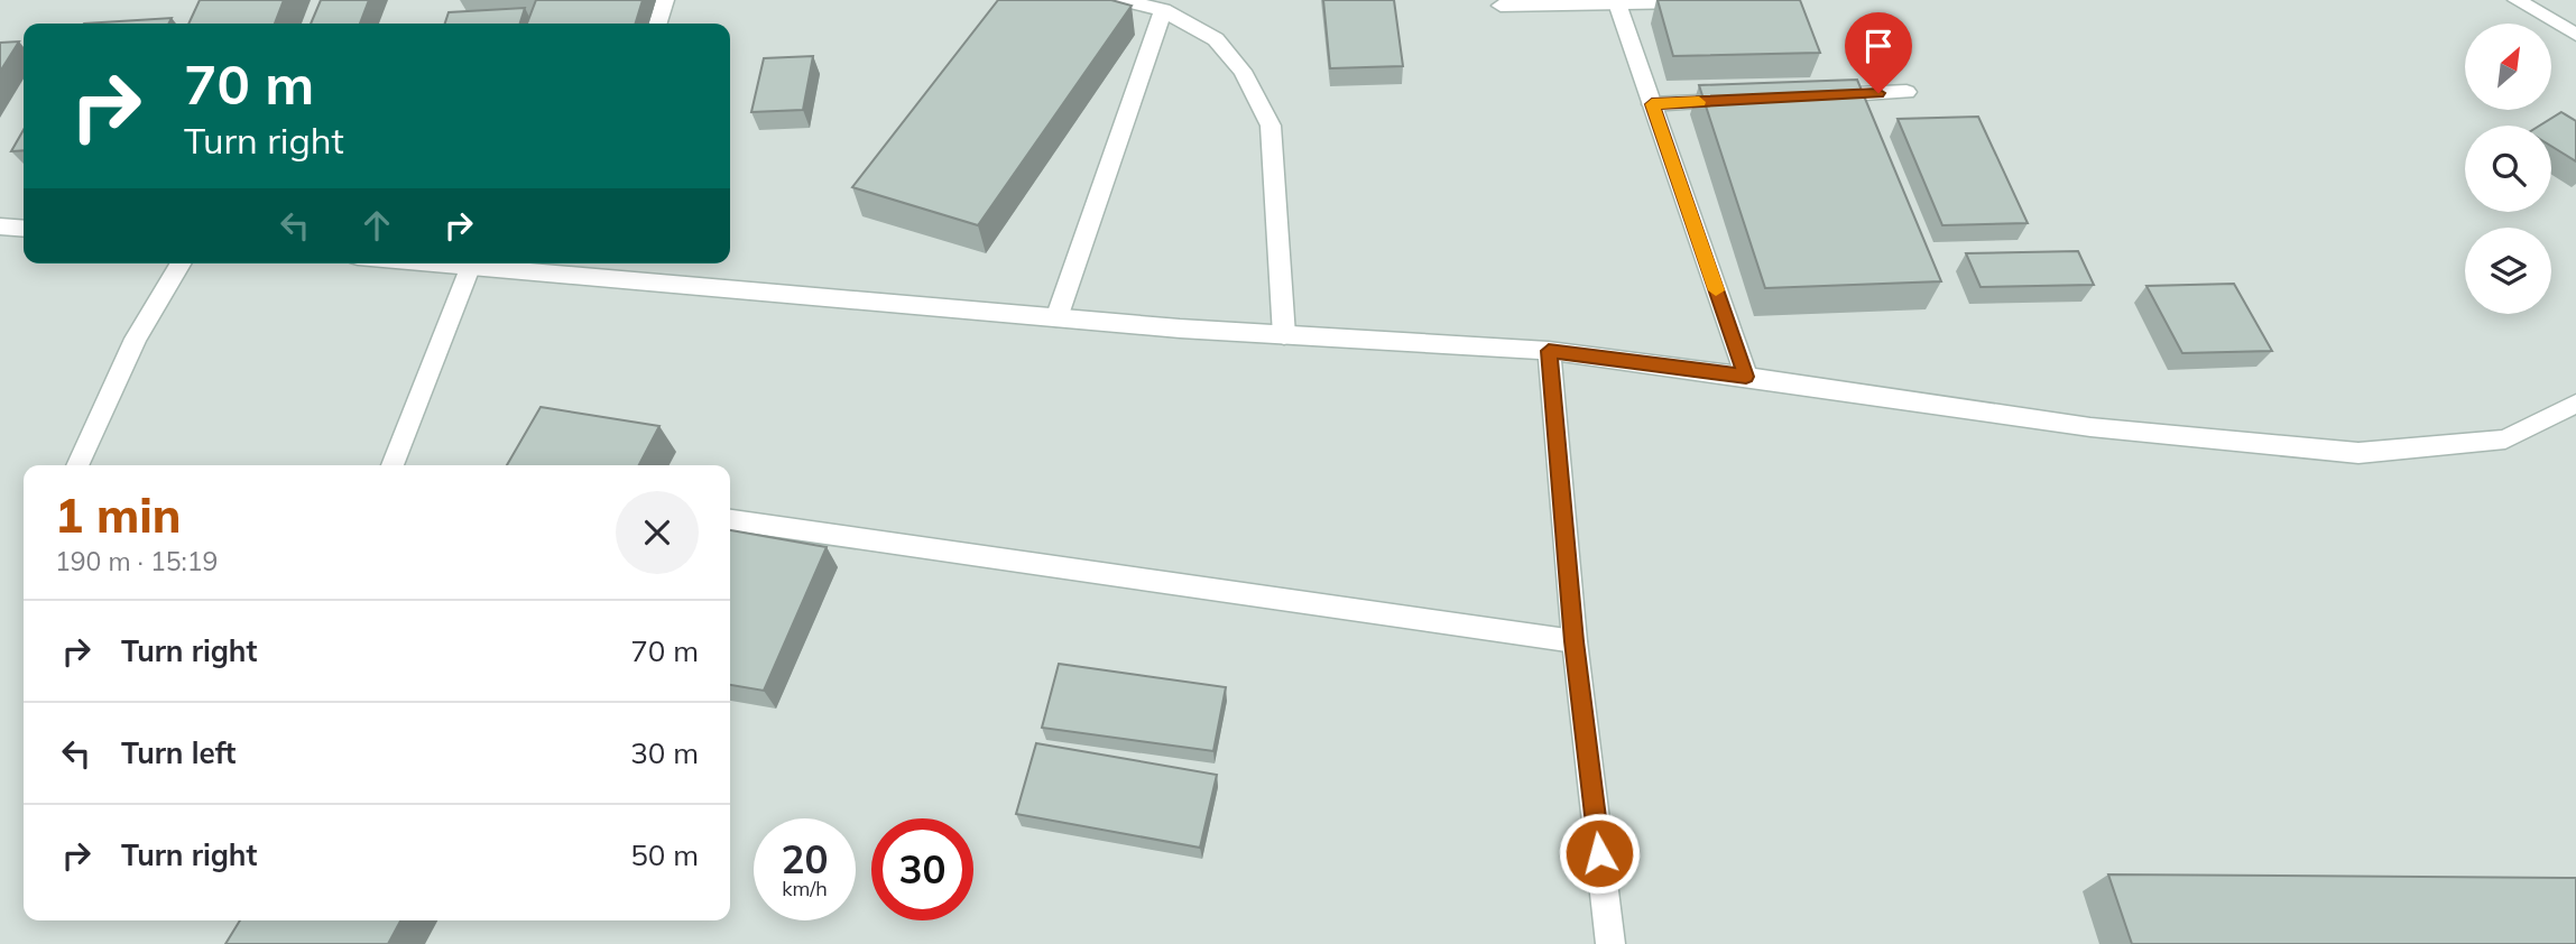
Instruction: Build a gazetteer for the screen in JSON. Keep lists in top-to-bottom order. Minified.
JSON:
{"north":"top right","page":{"turn":["70 m","Turn right"],"heading":["1 min","190 m · 15:19"],"list":[{"name":"Turn right","value":"70 m"},{"name":"Turn left","value":"30 m"},{"name":"Turn right","value":"50 m"}],"speed":"20 km/h","limit":"30"}}
